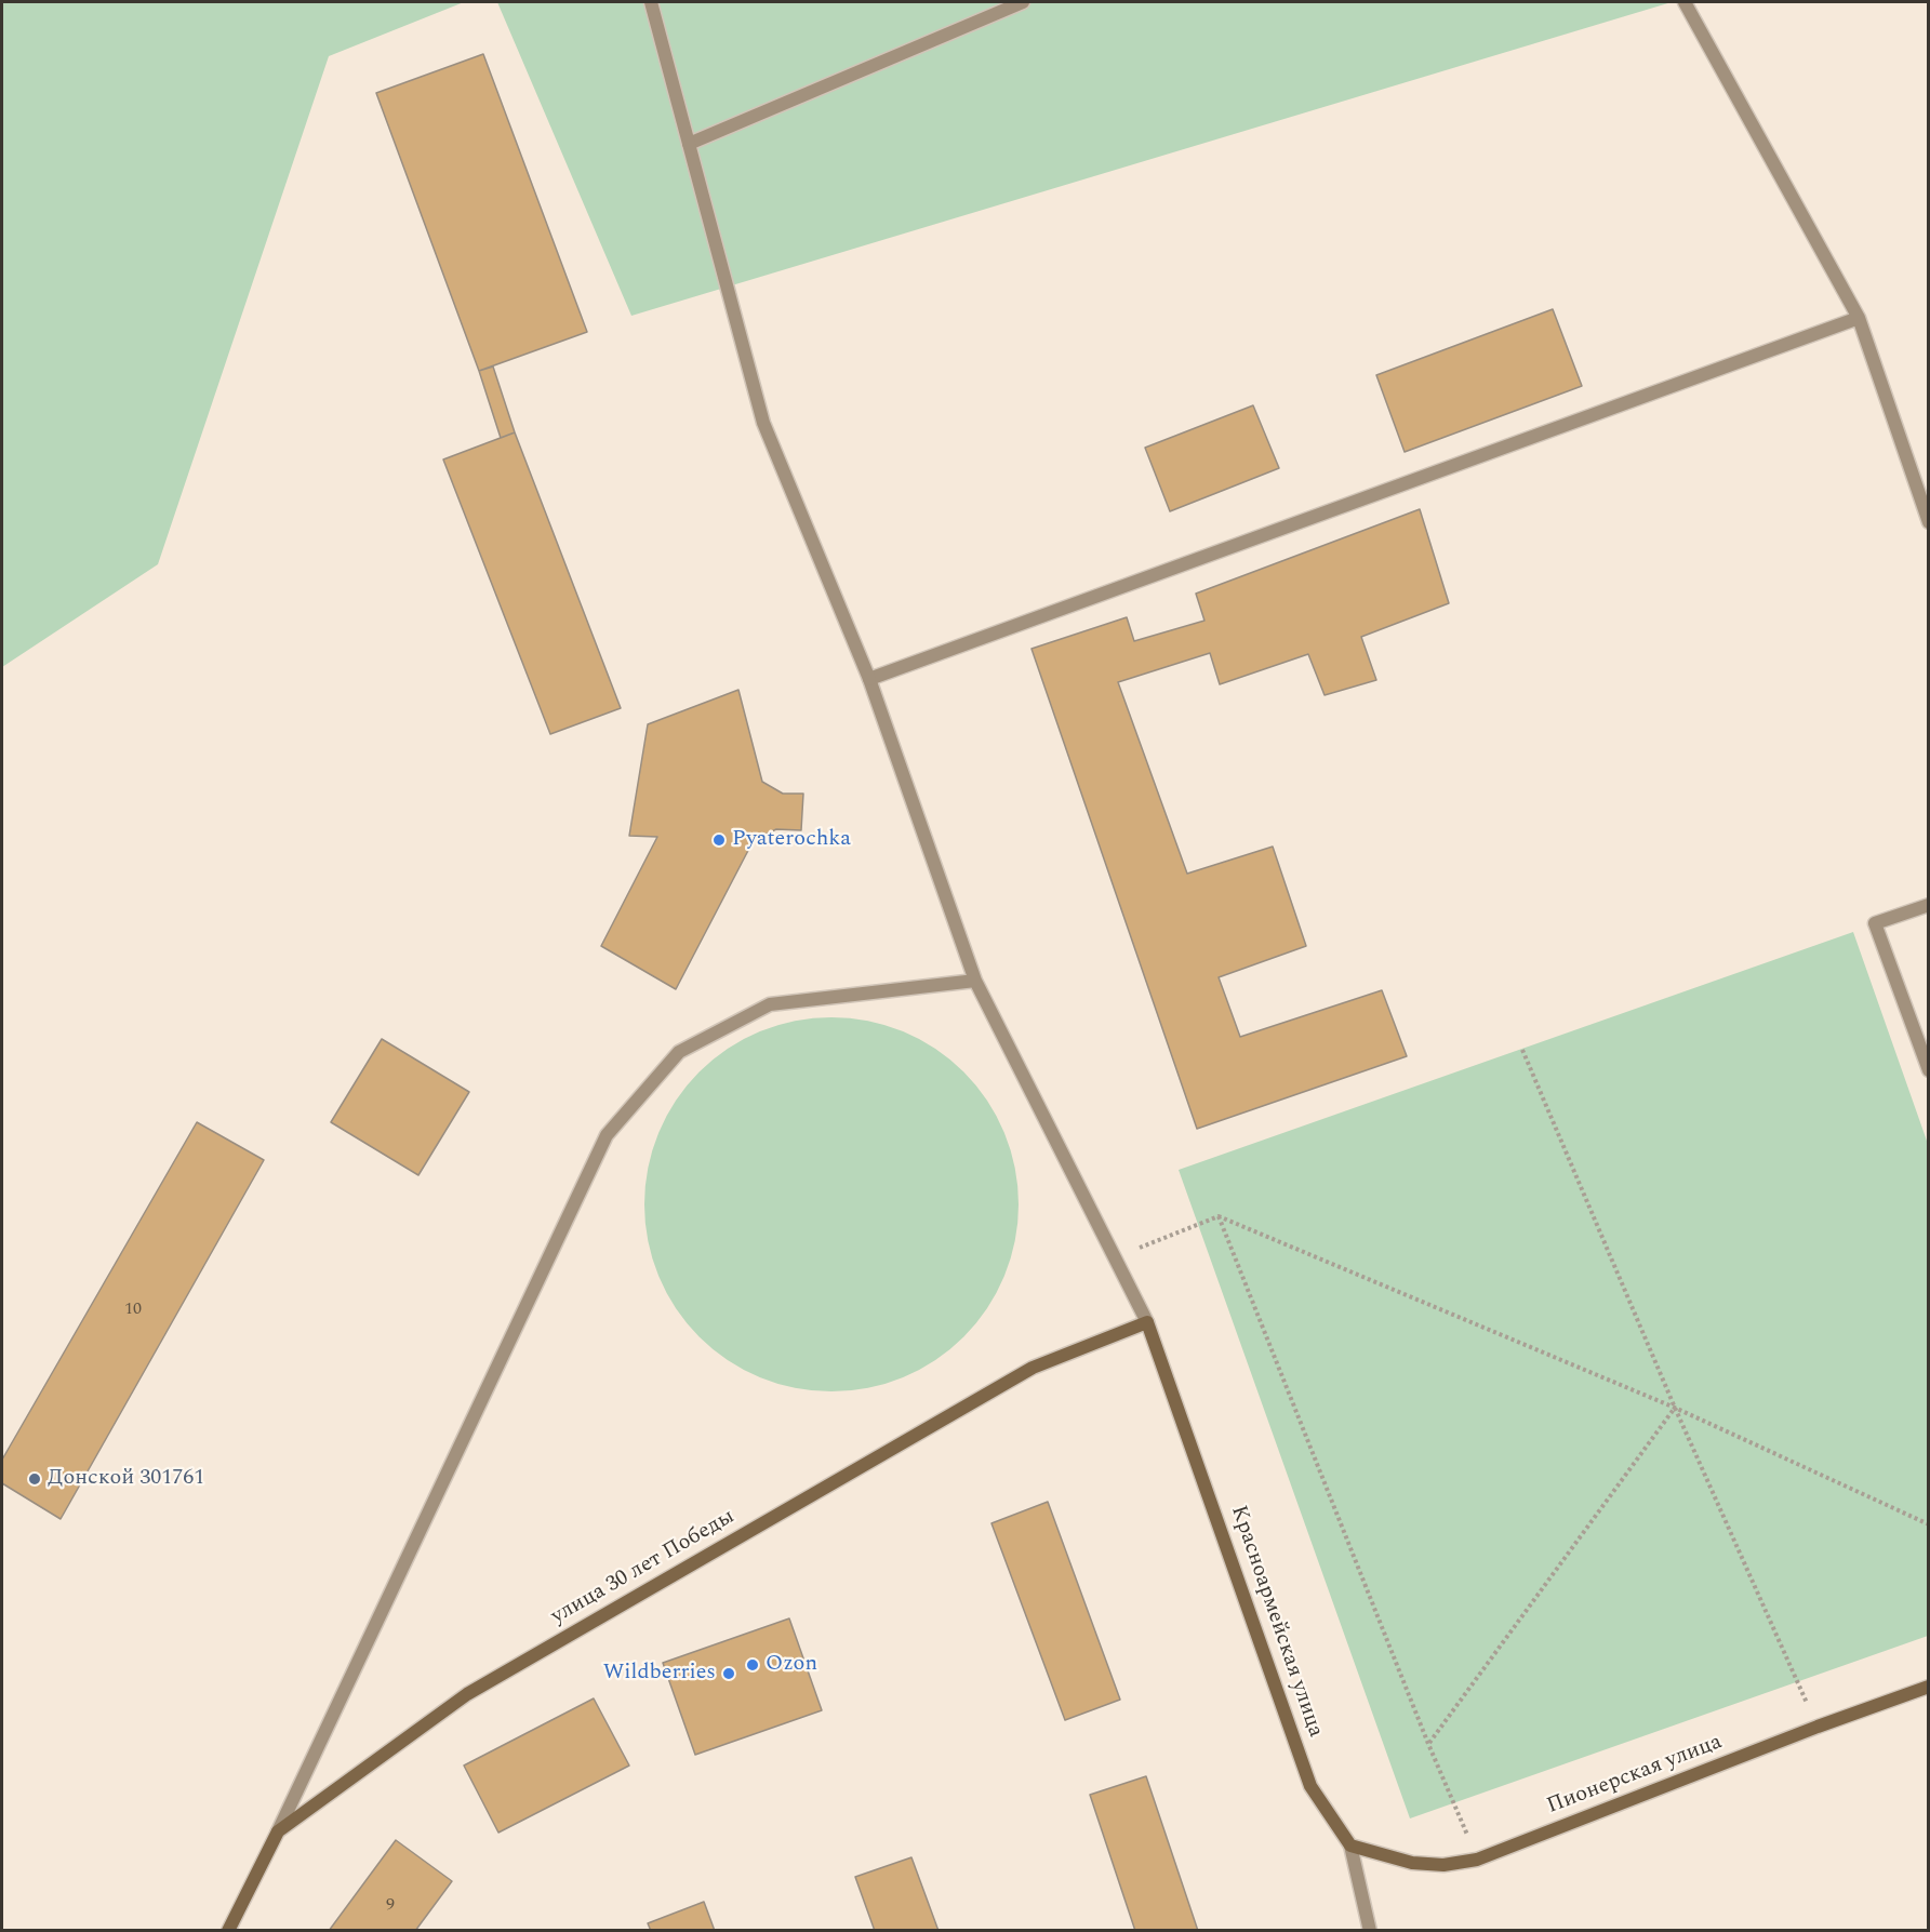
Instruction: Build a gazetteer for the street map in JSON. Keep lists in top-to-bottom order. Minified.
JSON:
{"streets":{"main road":["улица 30 лет Победы","Красноармейская улица","Пионерская улица"]},"crossings":[["улица 30 лет Победы","Красноармейская улица"],["Красноармейская улица","Пионерская улица"]],"places":["Pyaterochka","Донской 301761","Ozon","Wildberries"],"house_numbers":["10","9"]}
